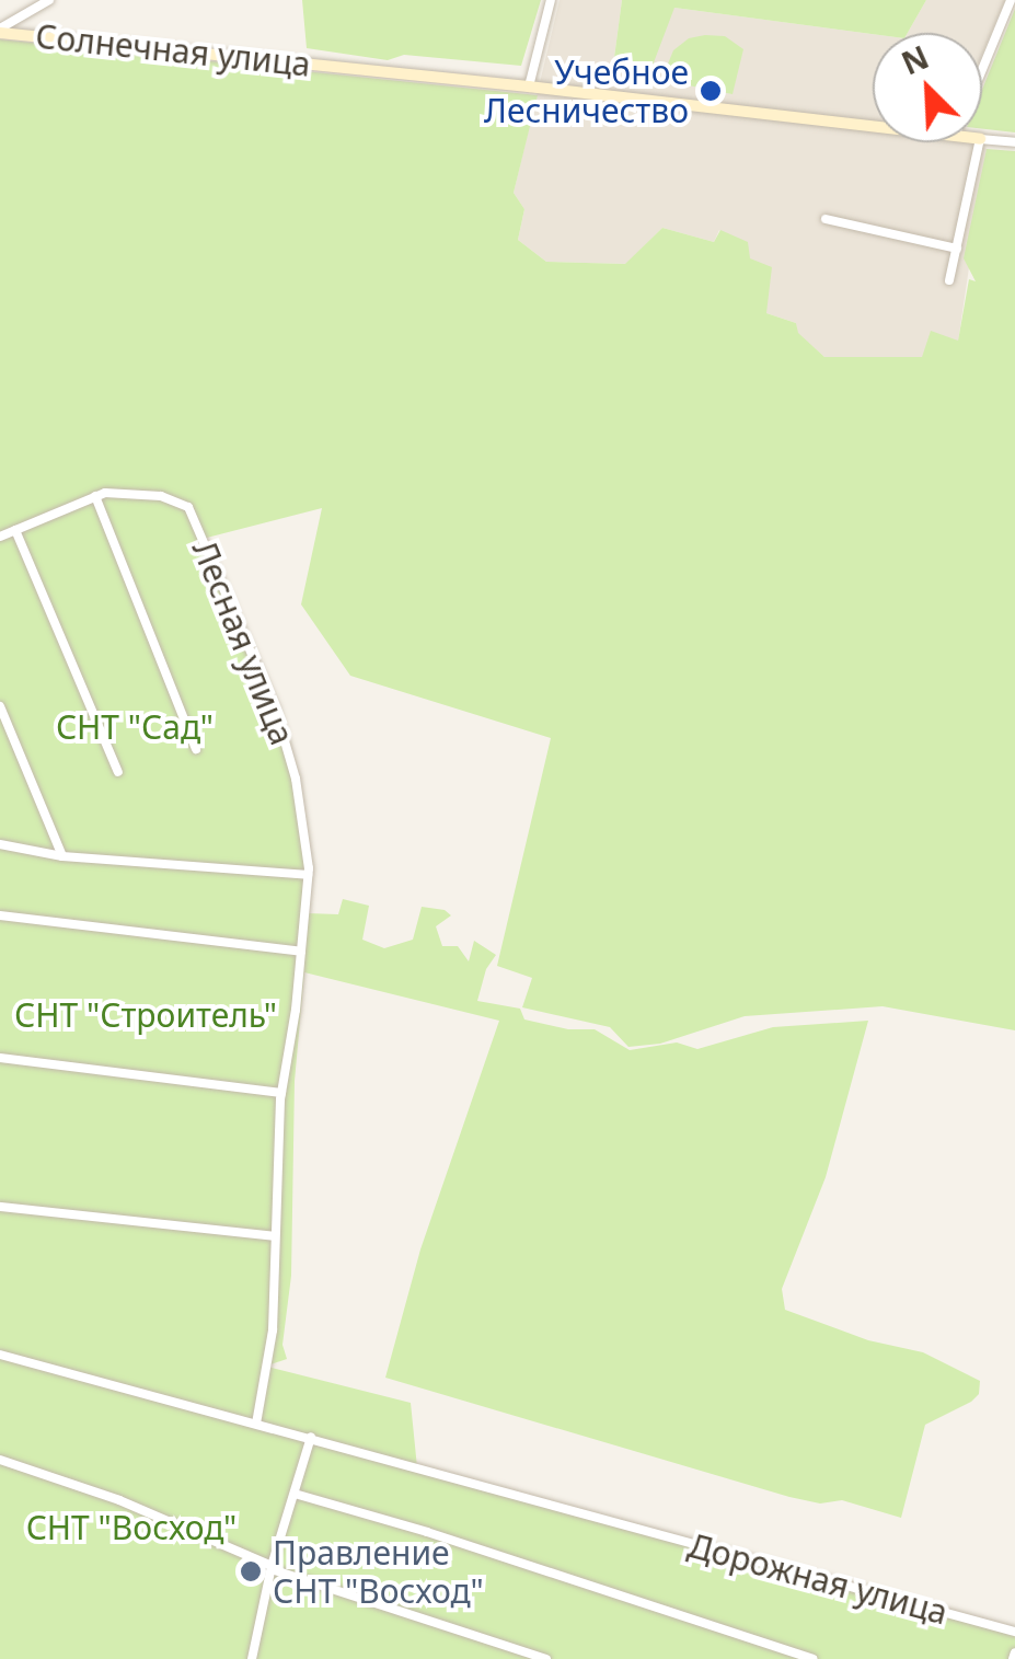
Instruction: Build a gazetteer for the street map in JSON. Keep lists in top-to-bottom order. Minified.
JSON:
{"streets":{"street":["Солнечная улица","Лесная улица","Дорожная улица"]},"parks":["СНТ \"Сад\"","СНТ \"Строитель\"","СНТ \"Восход\""],"places":["Учебное Лесничество","Правление СНТ \"Восход\""],"north":"top left"}
